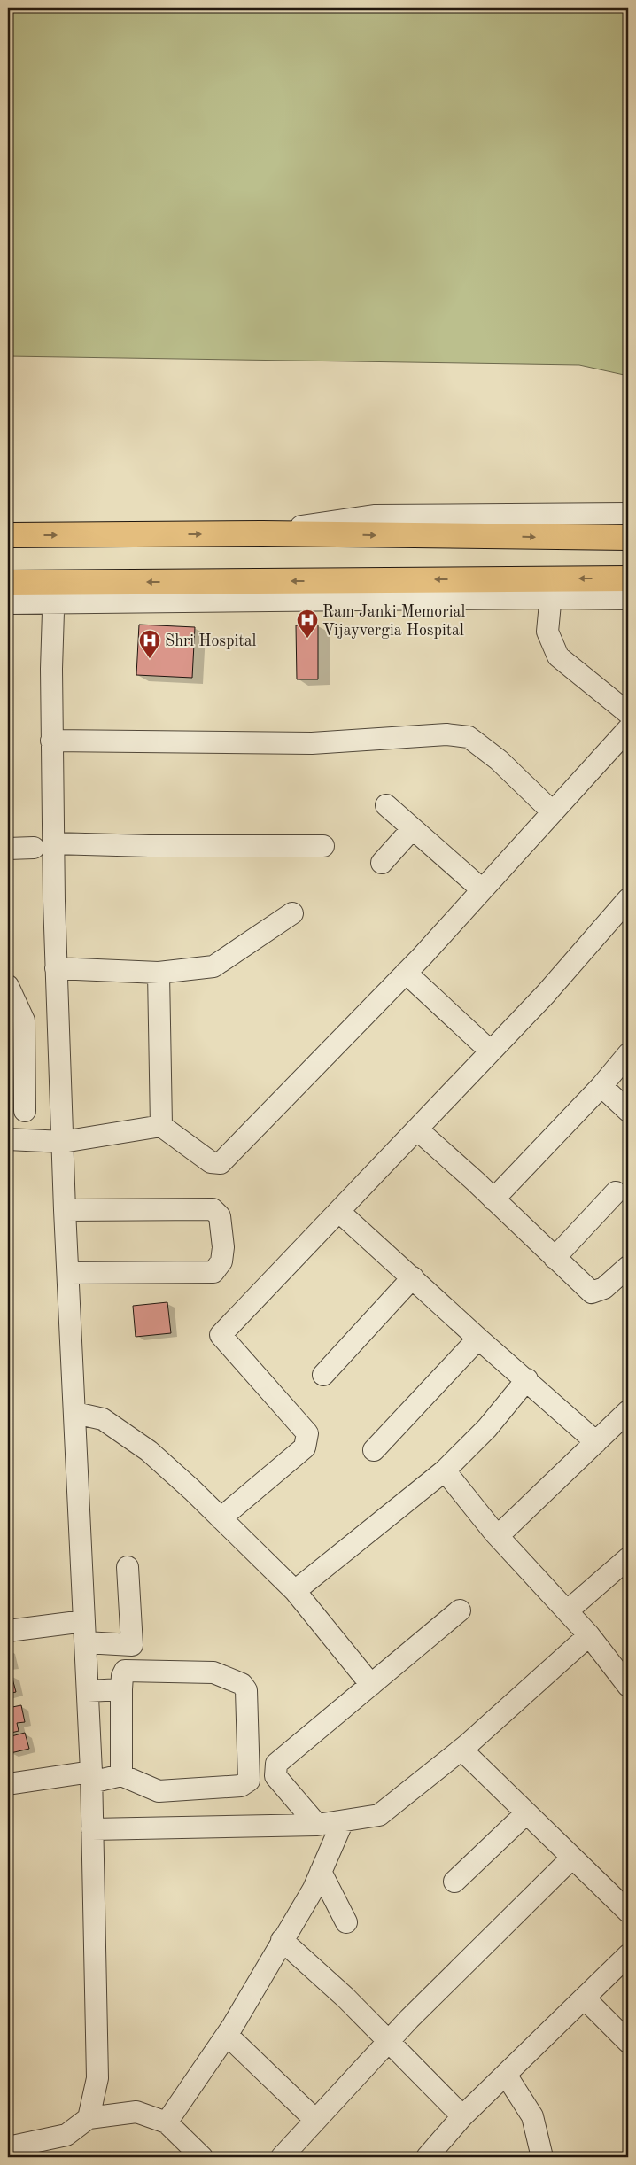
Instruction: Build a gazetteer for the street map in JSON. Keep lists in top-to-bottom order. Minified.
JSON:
{"places":{"hospital":["Ram Janki Memorial Vijayvergia Hospital","Shri Hospital"]}}
